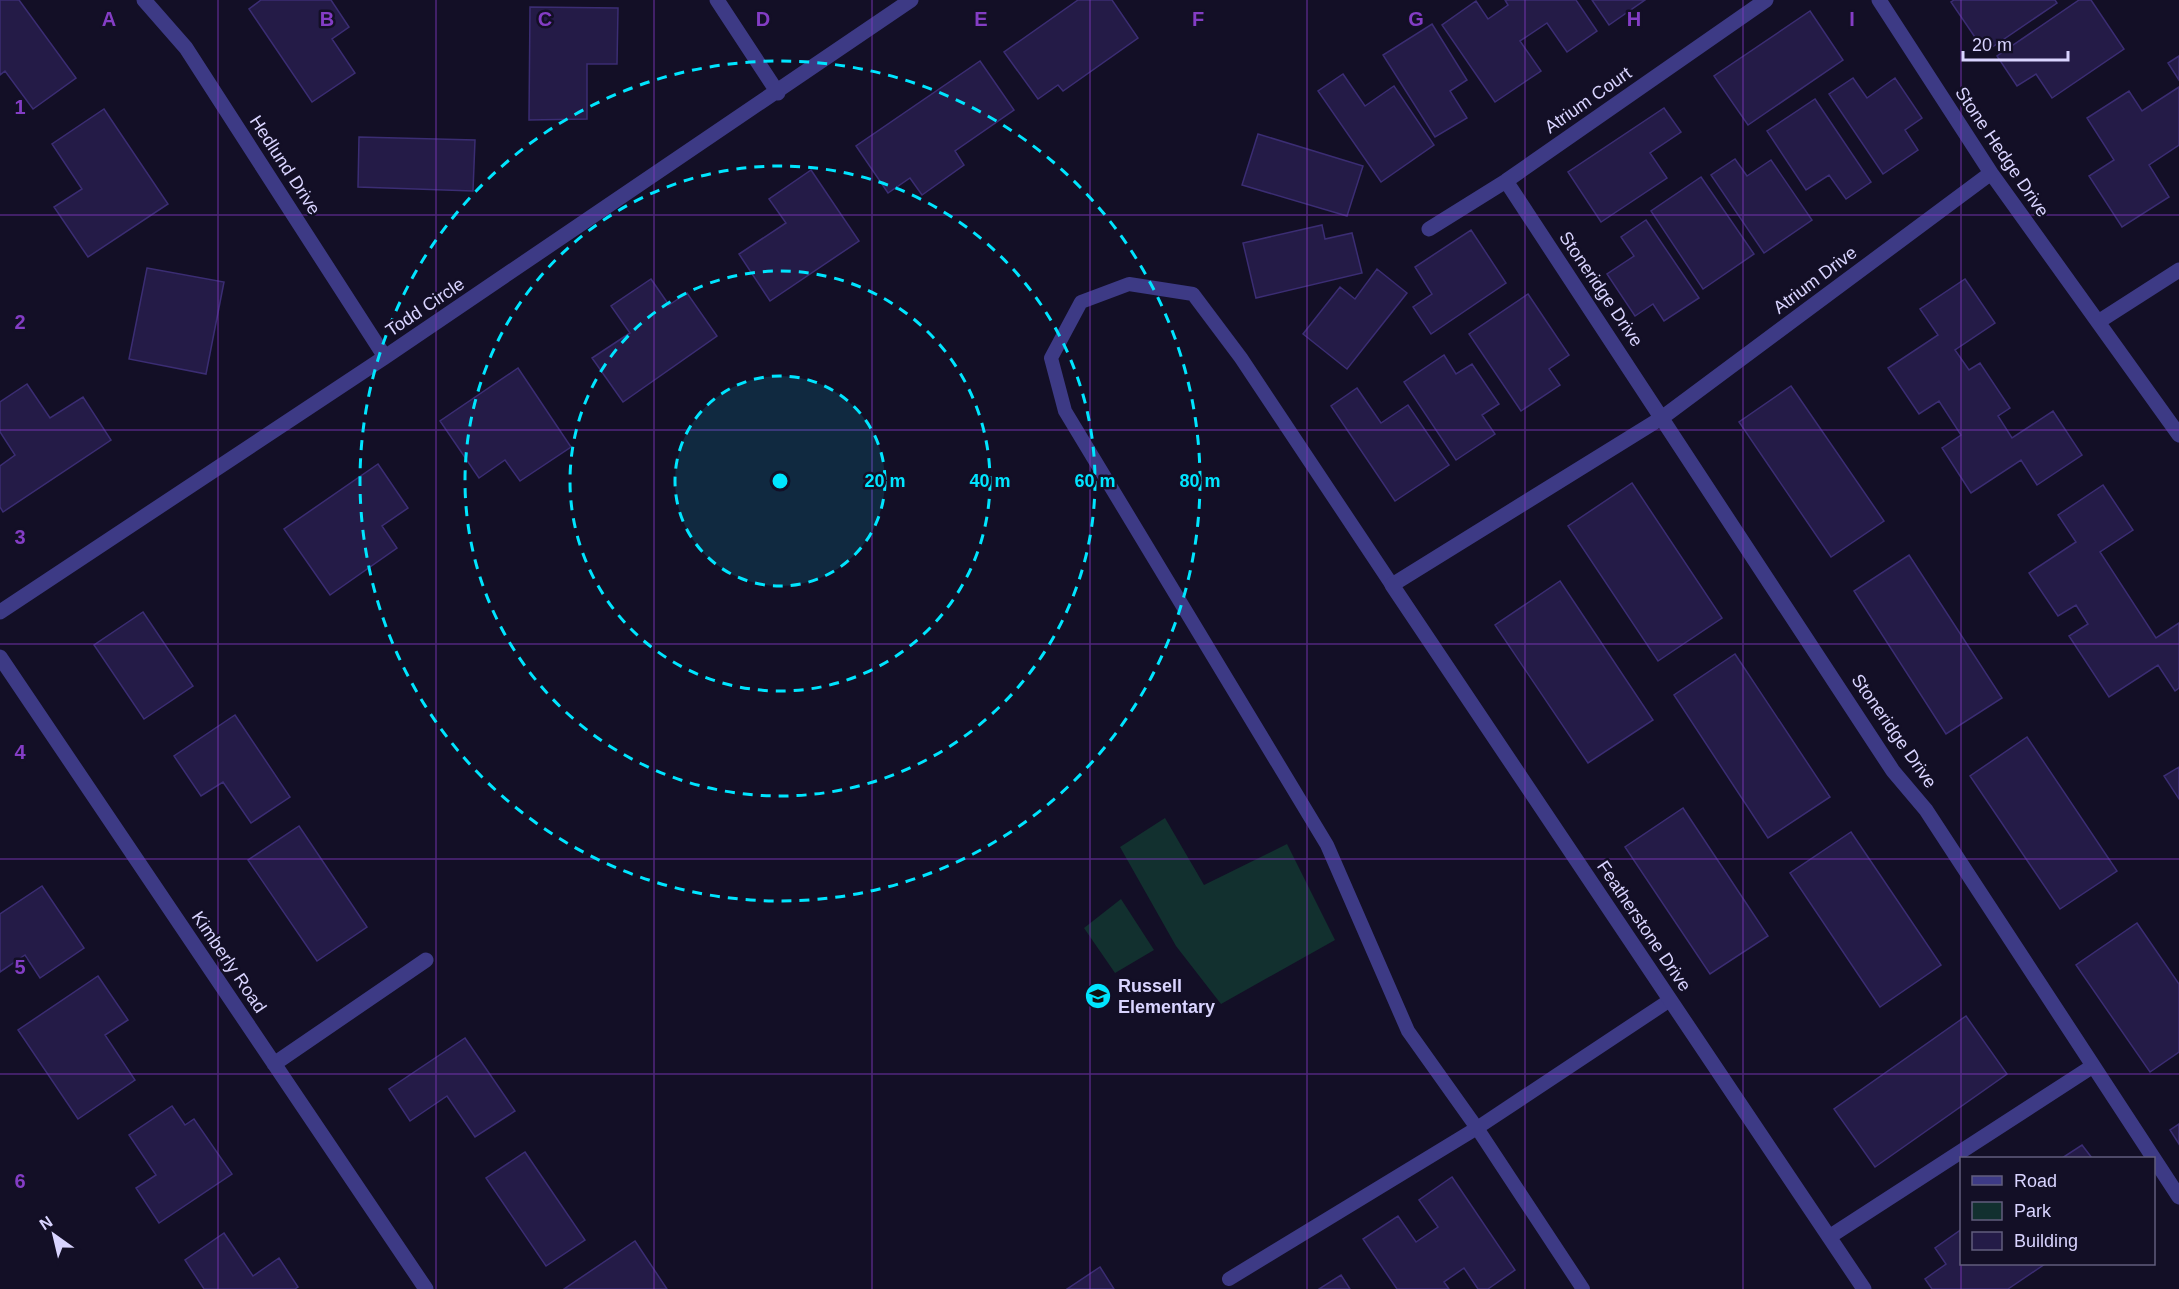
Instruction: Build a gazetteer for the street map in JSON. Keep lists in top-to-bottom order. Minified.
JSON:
{"streets":{"street":["Atrium Court","Stone Hedge Drive","Hedlund Drive","Atrium Drive","Stoneridge Drive","Todd Circle","Featherstone Drive","Kimberly Road"]},"crossings":[["Atrium Court","Stoneridge Drive"],["Stone Hedge Drive","Atrium Drive"],["Hedlund Drive","Todd Circle"],["Atrium Drive","Stoneridge Drive"]],"places":{"school or university":["Russell Elementary"]},"legend":["Road","Park","Building"],"scale_bar":"20 m","north":"top left","grid":{"columns":["A","B","C","D","E","F","G","H","I"],"rows":["1","2","3","4","5","6"]},"rings":["20 m","40 m","60 m","80 m"]}
